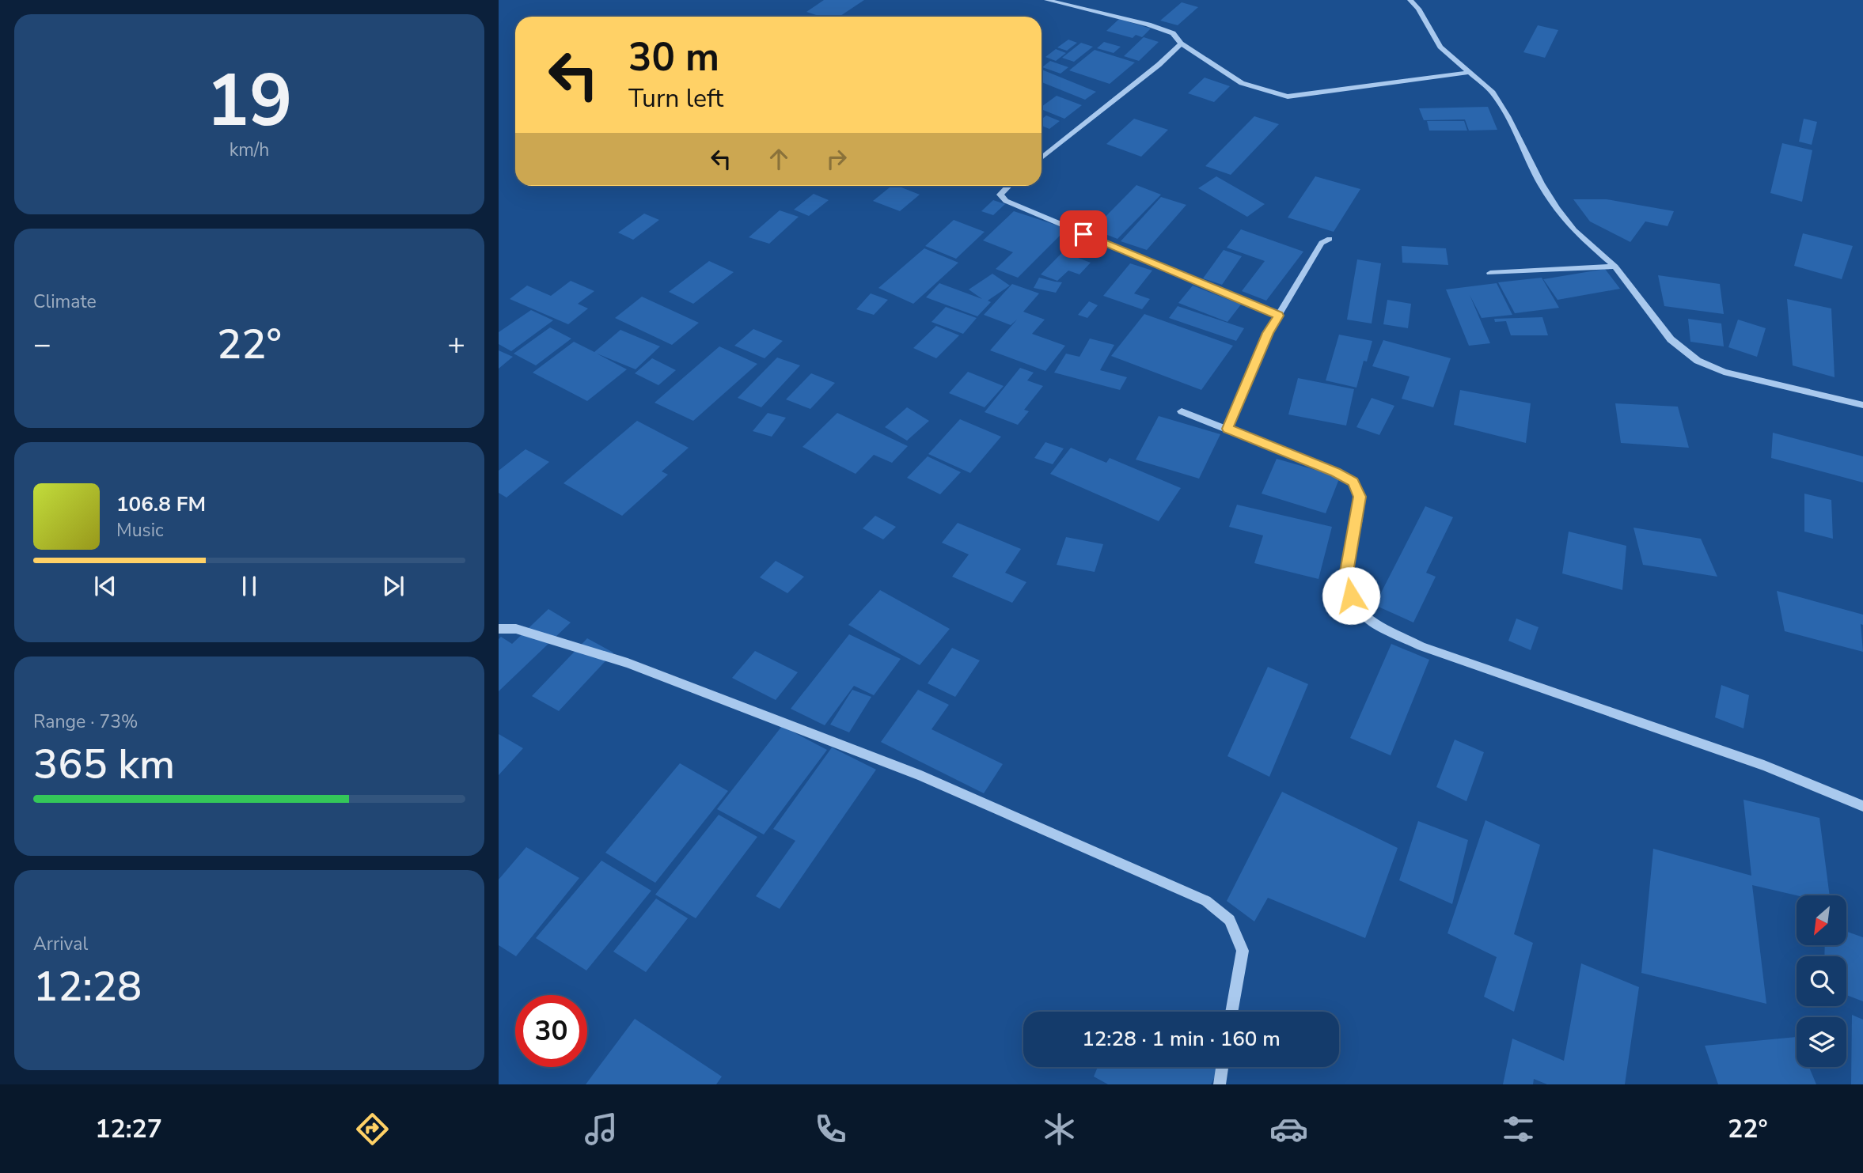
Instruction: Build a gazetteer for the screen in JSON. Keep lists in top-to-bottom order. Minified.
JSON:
{"north":"bottom left","page":{"tile":[["19","km/h"],"Climate",["Range · 73%","365 km"],["Arrival","12:28"]],"turn":["30 m","Turn left"],"heat":["−","22°","+"],"song":["106.8 FM","Music"],"limit":"30","trip":"12:28 · 1 min · 160 m","tabs":["12:27","22°"]}}
